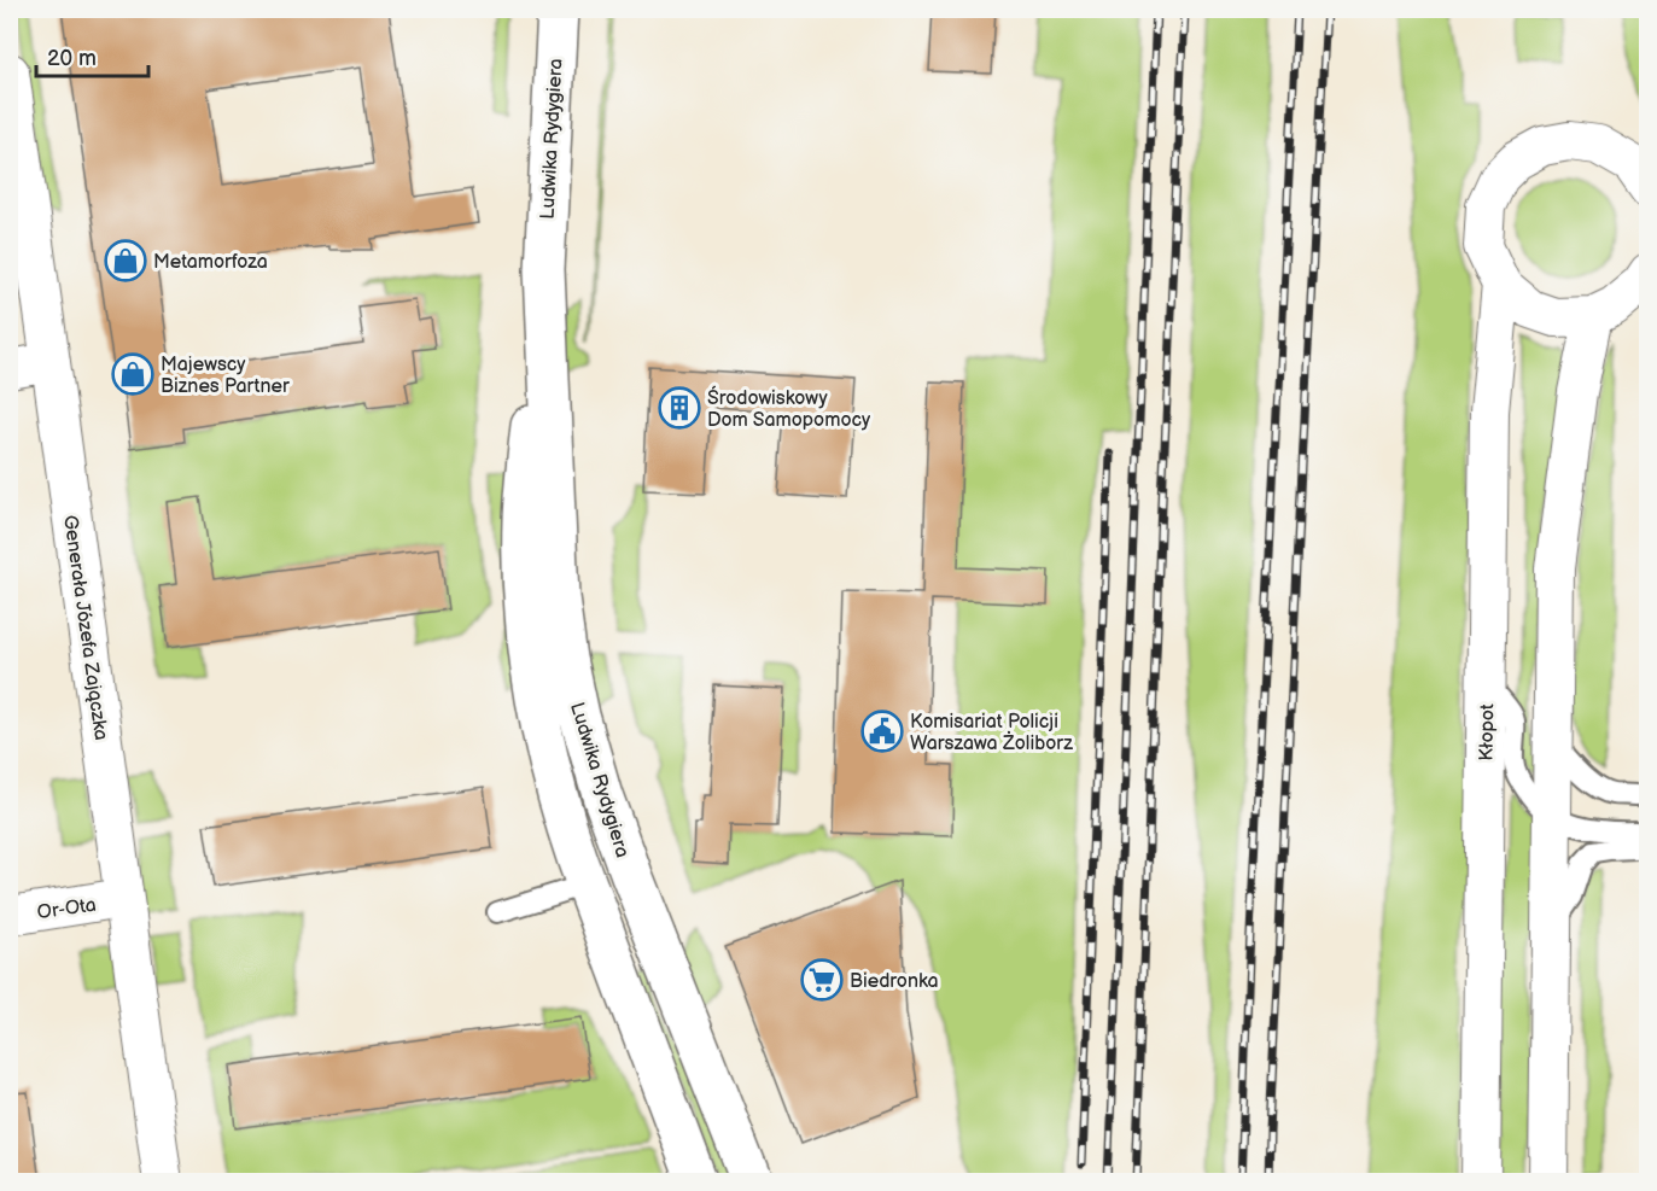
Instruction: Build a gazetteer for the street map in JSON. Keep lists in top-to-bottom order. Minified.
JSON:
{"streets":{"street":["Ludwika Rydygiera","Generała Józefa Zajączka","Kłopot","Or-Ota"]},"crossings":[["Generała Józefa Zajączka","Or-Ota"]],"places":{"shop":["Metamorfoza","Majewscy Biznes Partner"],"building":["Środowiskowy Dom Samopomocy"],"public building":["Komisariat Policji Warszawa Żoliborz"],"supermarket":["Biedronka"]},"scale_bar":"20 m"}
